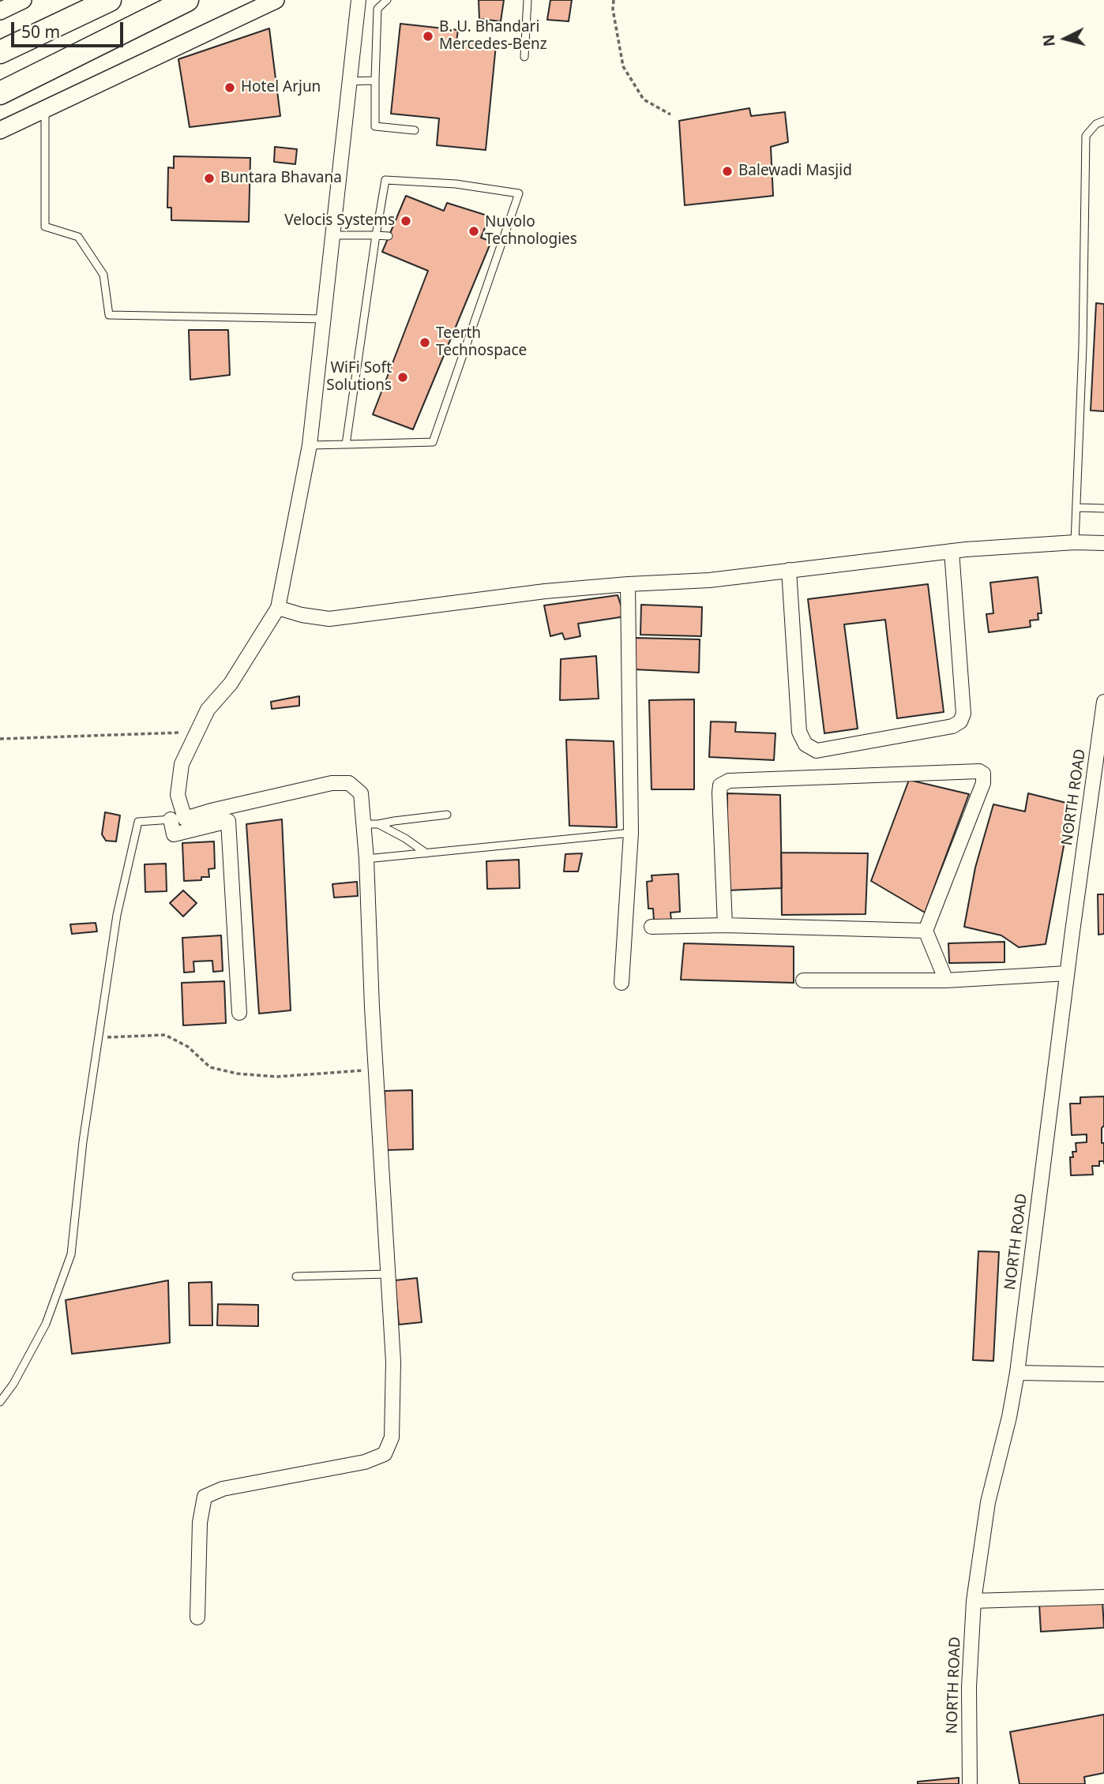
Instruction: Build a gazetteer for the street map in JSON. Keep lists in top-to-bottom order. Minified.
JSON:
{"streets":{"street":["NORTH ROAD"]},"places":["B. U. Bhandari Mercedes-Benz","Hotel Arjun","Balewadi Masjid","Buntara Bhavana","Velocis Systems","Nuvolo Technologies","Teerth Technospace","WiFi Soft Solutions"],"scale_bar":"50 m","north":"left"}
